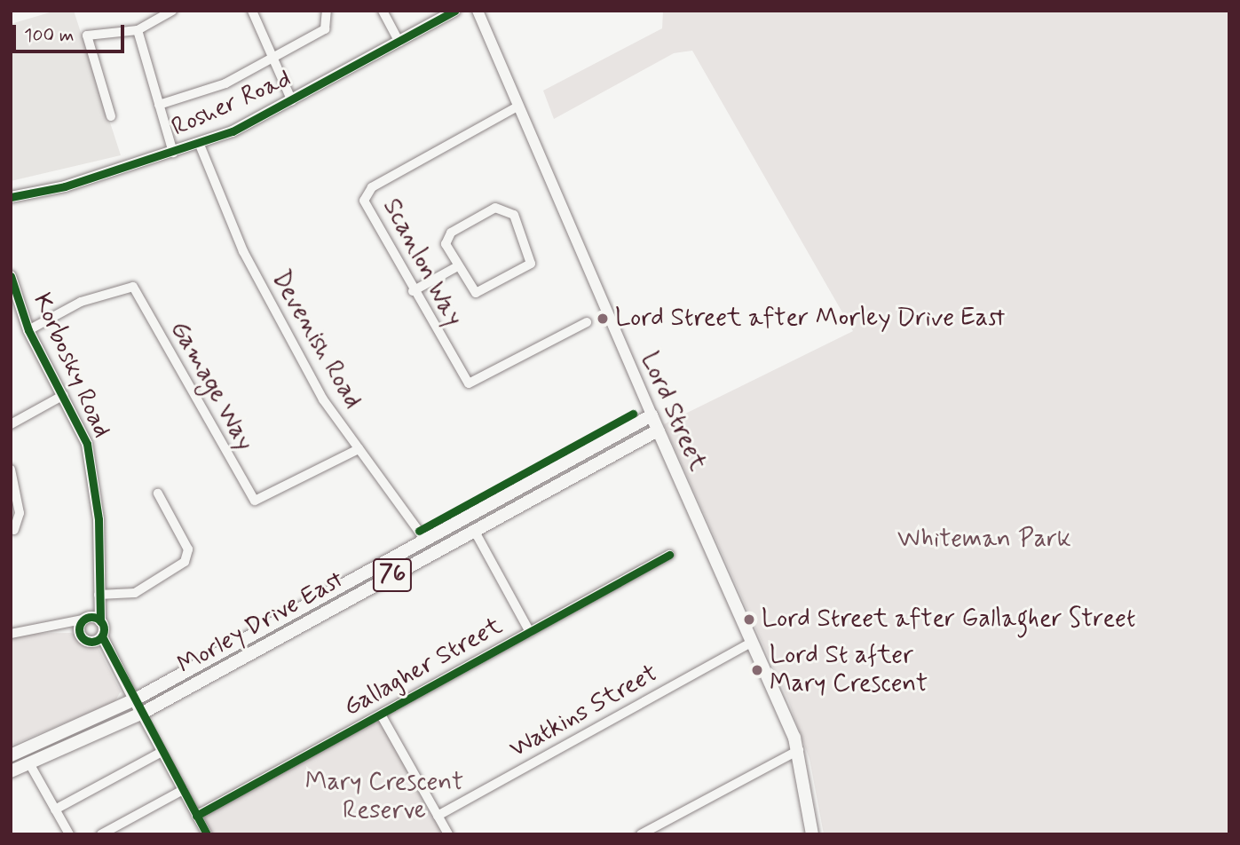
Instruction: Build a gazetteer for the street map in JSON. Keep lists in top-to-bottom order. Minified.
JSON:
{"streets":{"main road":["Lord Street","76","Morley Drive East"],"street":["Rosher Road","Scanlon Way","Devenish Road","Korbosky Road","Gamage Way","Gallagher Street","Watkins Street"]},"crossings":[["Rosher Road","Devenish Road"],["Scanlon Way","Lord Street"],["Devenish Road","Gamage Way"],["Devenish Road","Morley Drive East"],["Korbosky Road","Gamage Way"],["Lord Street","Morley Drive East"],["Lord Street","Watkins Street"]],"parks":["Whiteman Park","Mary Crescent Reserve"],"places":["Lord Street after Morley Drive East","Lord Street after Gallagher Street","Lord St after Mary Crescent"],"scale_bar":"100 m"}
